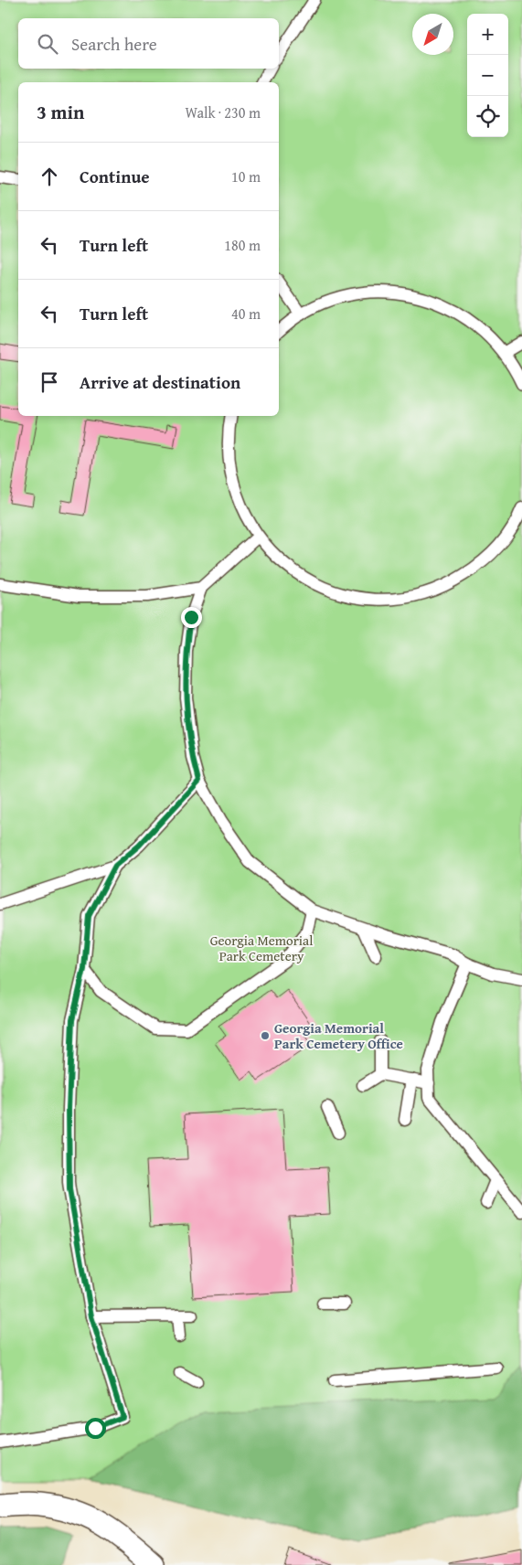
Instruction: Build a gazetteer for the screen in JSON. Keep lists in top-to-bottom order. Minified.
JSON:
{"parks":["Georgia Memorial Park Cemetery"],"places":["Georgia Memorial Park Cemetery Office"],"north":"bottom left","page":{"map_buttons":["+","−"],"search":"Search here","heading":["3 min","Walk · 230 m"],"list":[["Continue","10 m"],["Turn left","180 m"],["Turn left","40 m"],"Arrive at destination"]}}
